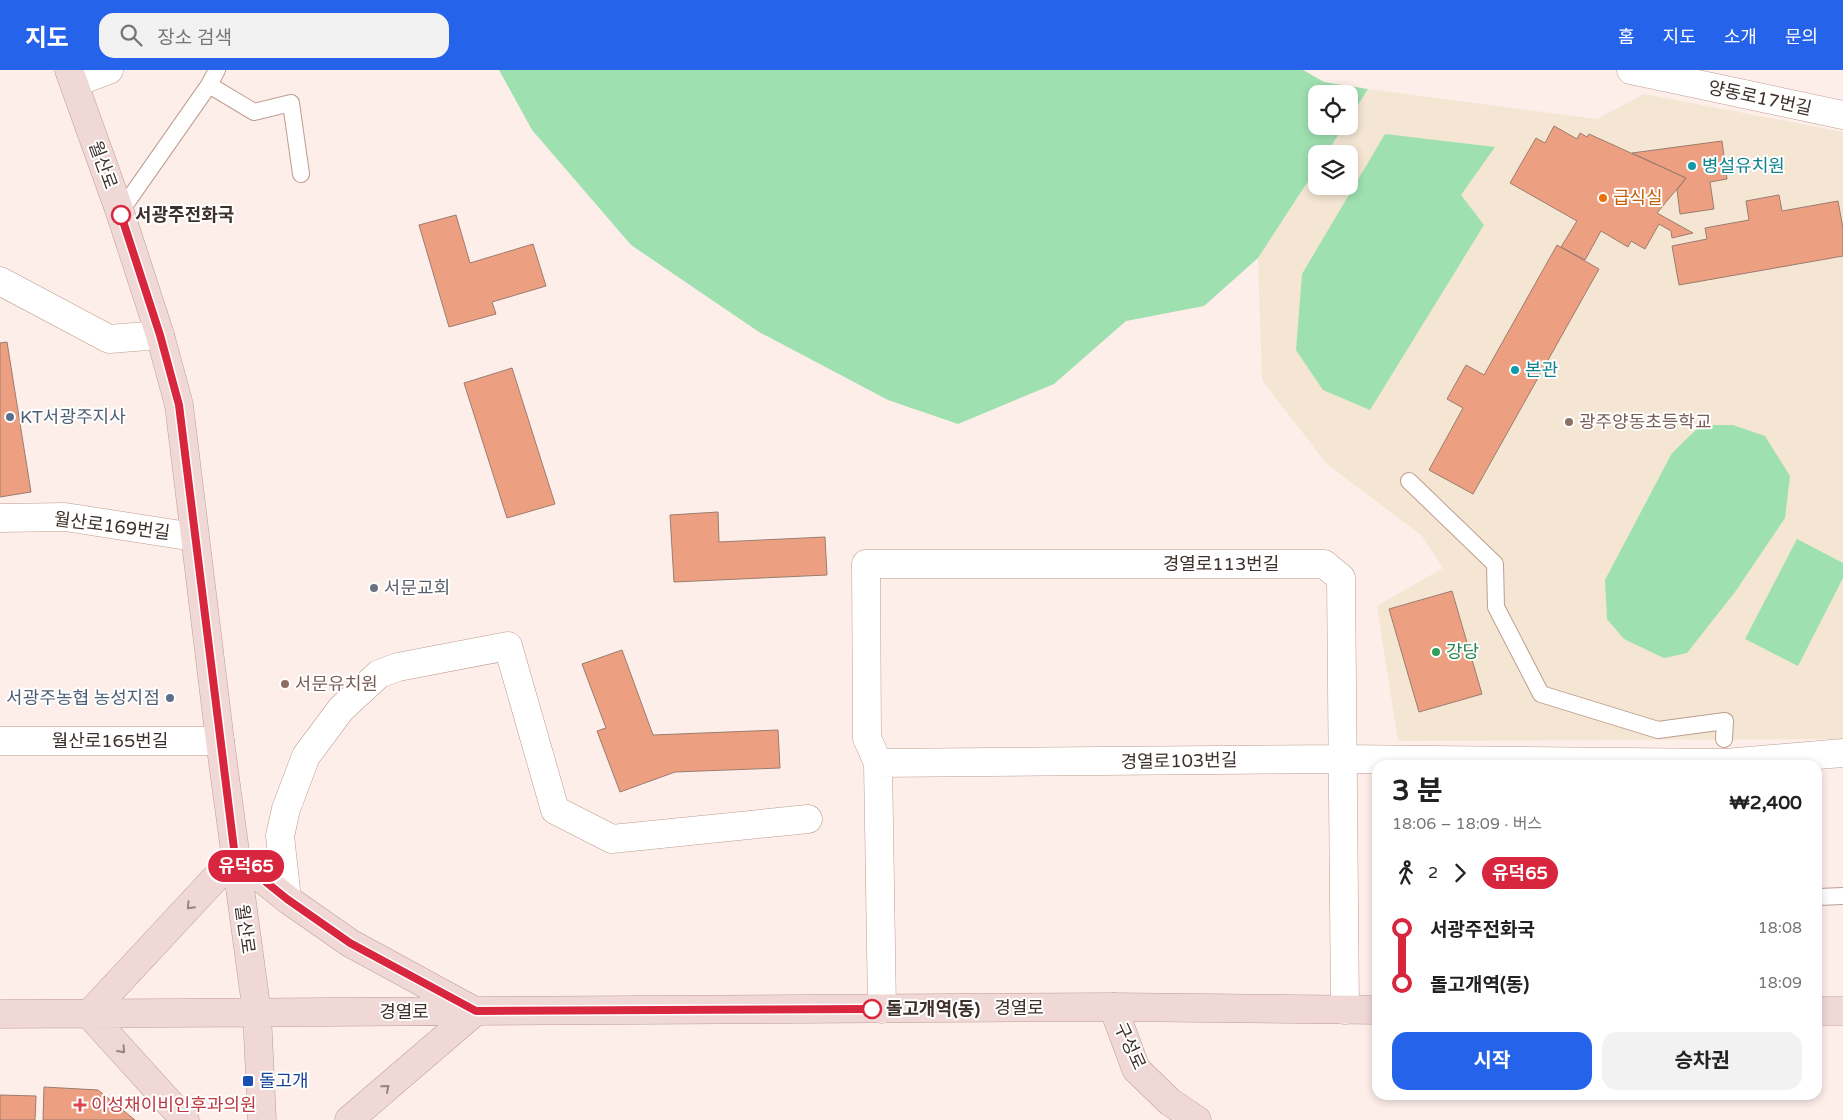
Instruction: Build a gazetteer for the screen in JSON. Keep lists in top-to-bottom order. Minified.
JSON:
{"streets":{"street":["양동로17번길","월산로","월산로169번길","경열로113번길","월산로165번길","경열로103번길","경열로","구성로"]},"crossings":[["월산로","월산로169번길"],["월산로","월산로165번길"],["월산로","경열로"],["경열로113번길","경열로103번길"],["경열로113번길","경열로"],["경열로","구성로"]],"places":{"other":["병설유치원","급식실","서광주전화국","본관","KT서광주지사","광주양동초등학교","서문교회","강당","서문유치원","서광주농협 농성지점","돌고개역(동)"],"transit":["돌고개"],"health":["이성채이비인후과의원"]},"lines":["bus line 유덕65"],"page":{"header":"지도","search":"장소 검색","nav":["홈","지도","소개","문의"],"on_map":"유덕65","heading":["3 분","18:06 – 18:09 · 버스","₩2,400"],"legs":["2","유덕65"],"list":[{"name":"서광주전화국","value":"18:08"},{"name":"돌고개역(동)","value":"18:09"}],"buttons":["시작","승차권"]}}
